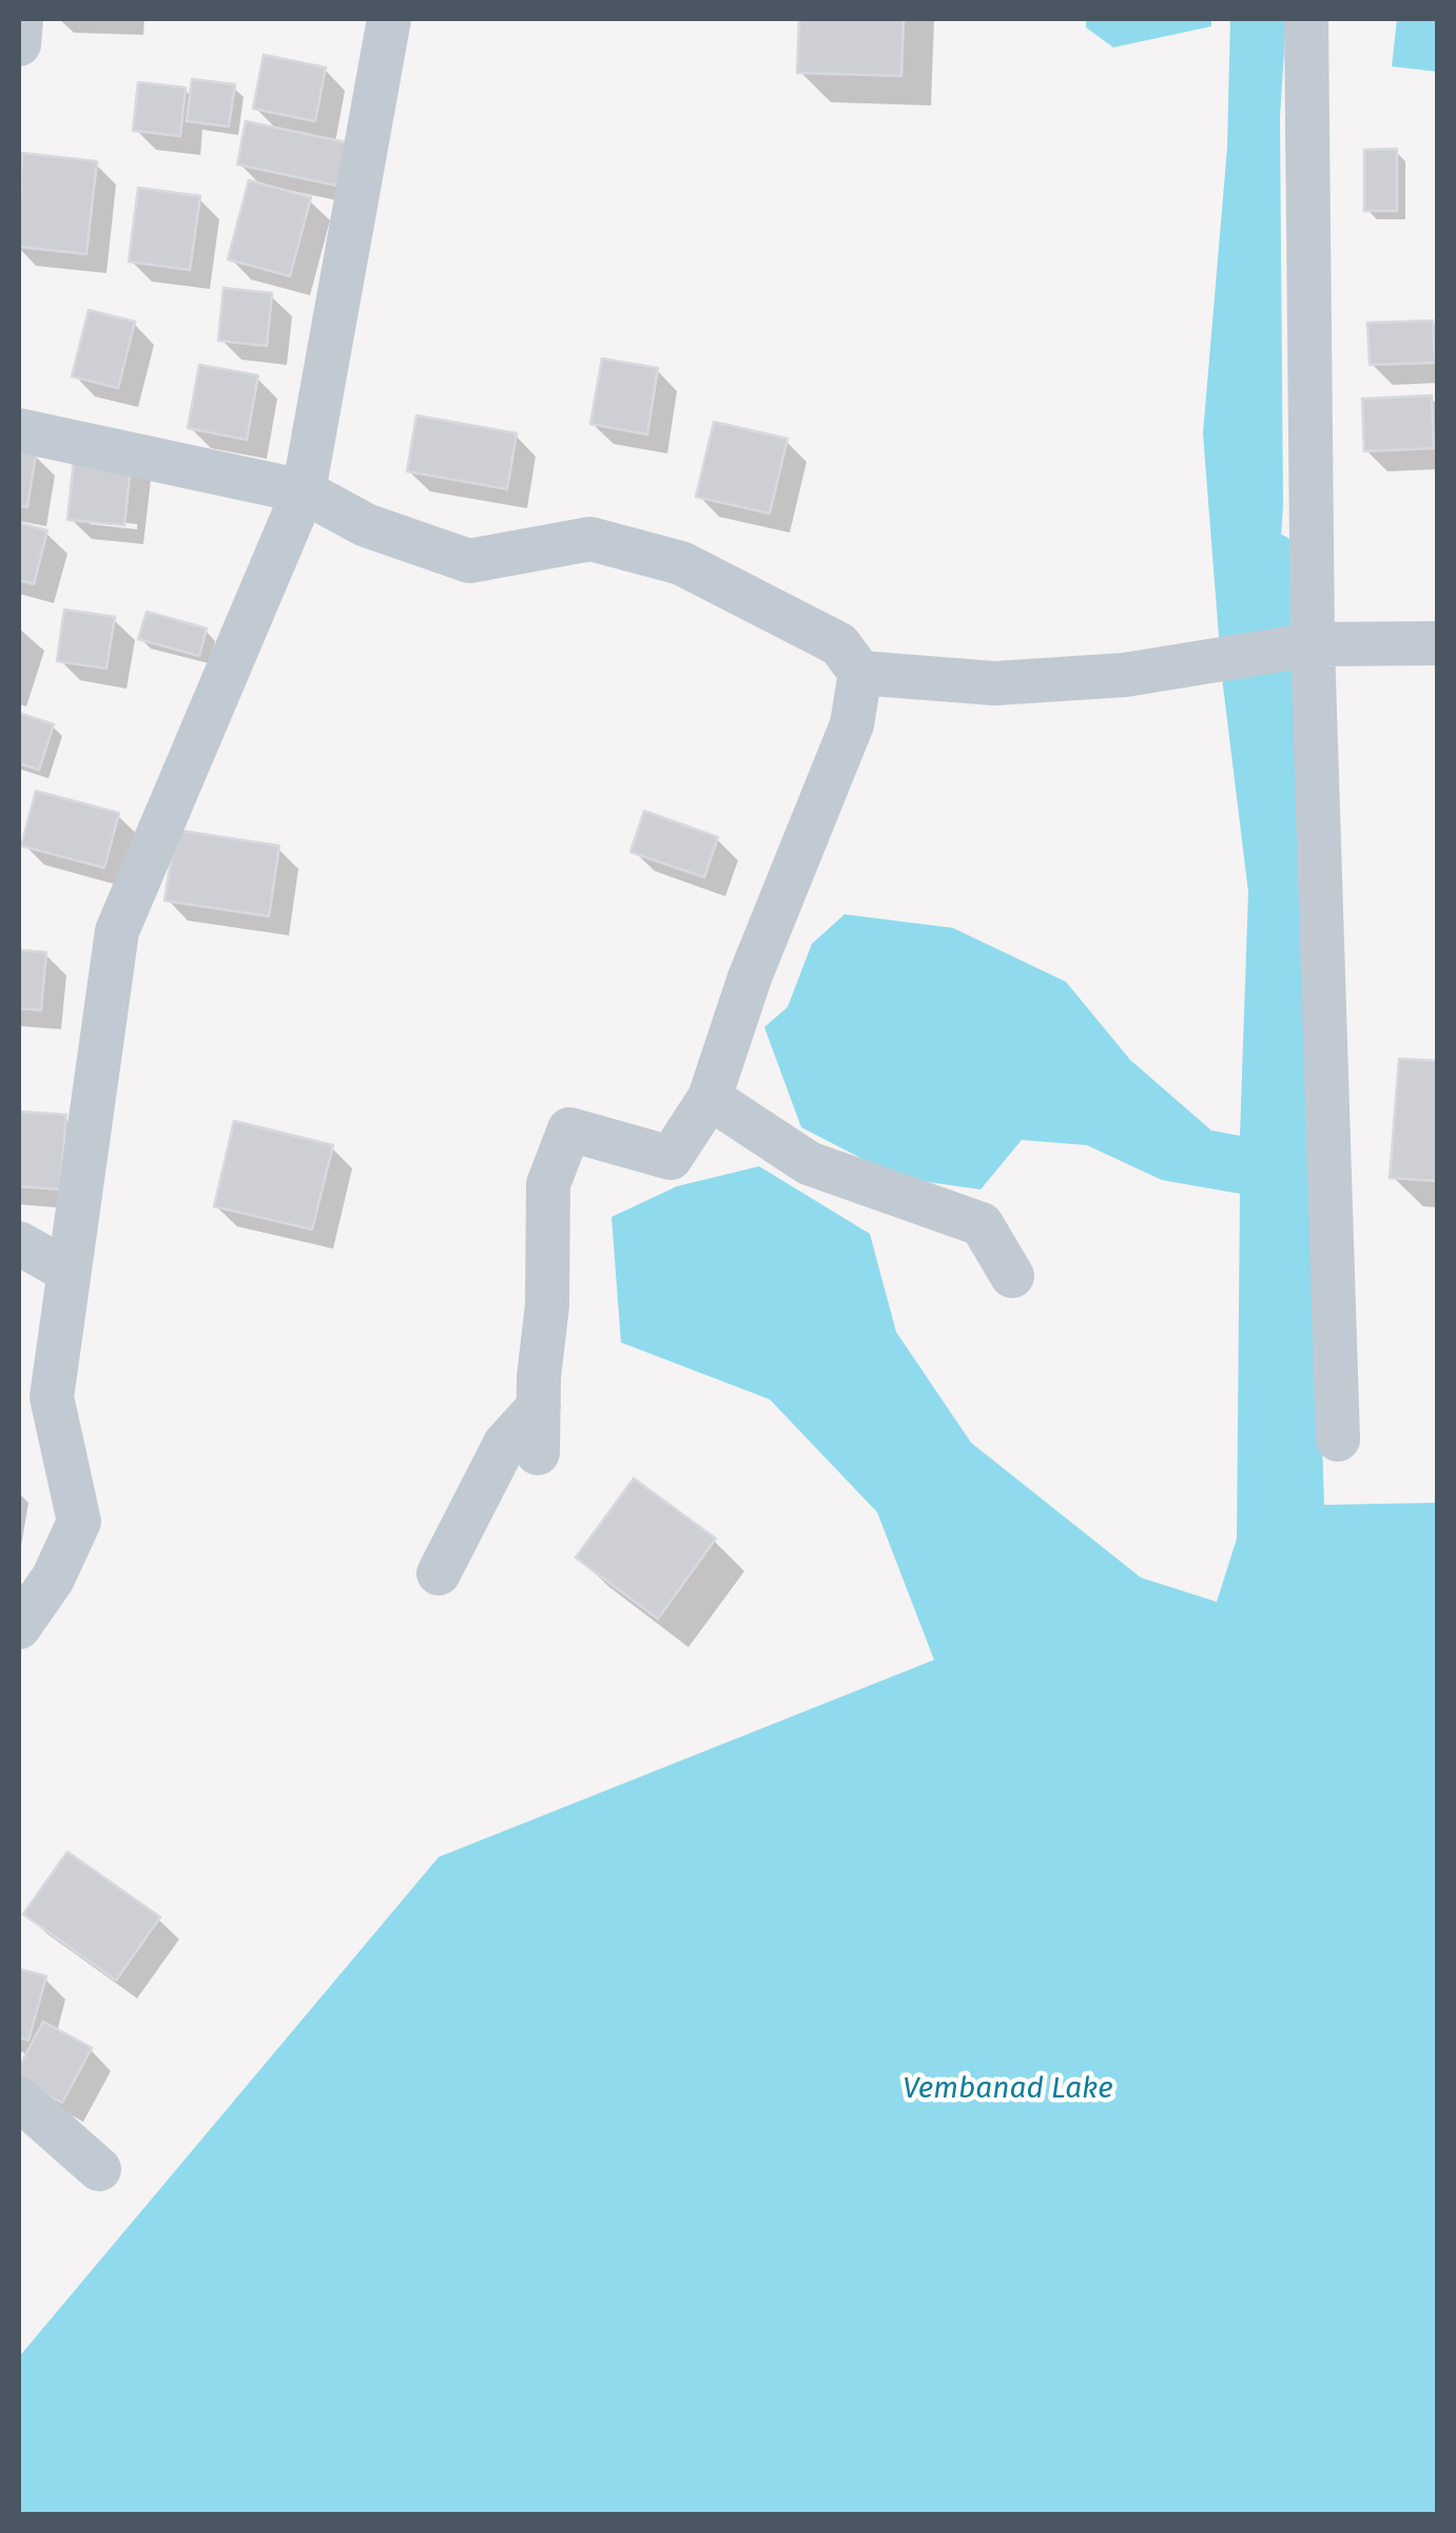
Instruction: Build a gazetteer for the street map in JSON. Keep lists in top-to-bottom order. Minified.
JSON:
{"water":["Vembanad Lake"]}
